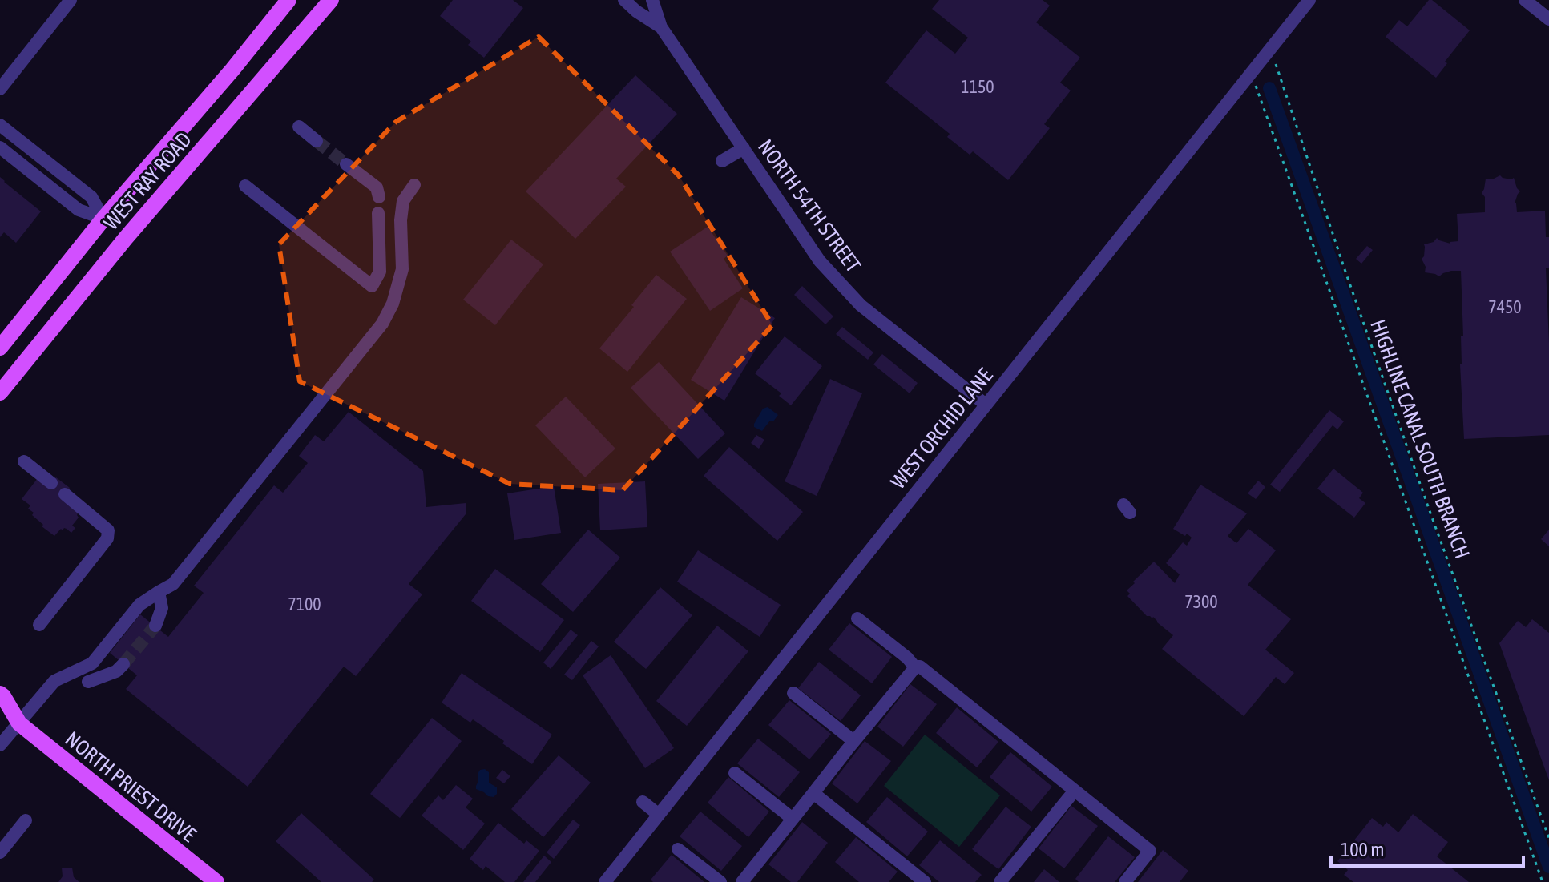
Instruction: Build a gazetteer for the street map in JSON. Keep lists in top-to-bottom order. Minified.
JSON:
{"streets":{"main road":["WEST RAY ROAD","NORTH PRIEST DRIVE"],"street":["NORTH 54TH STREET","WEST ORCHID LANE"],"path":["HIGHLINE CANAL SOUTH BRANCH"]},"crossings":[["NORTH 54TH STREET","WEST ORCHID LANE"],["WEST ORCHID LANE","HIGHLINE CANAL SOUTH BRANCH"]],"house_numbers":["1150","7450","7300","7100"],"scale_bar":"100 m"}
